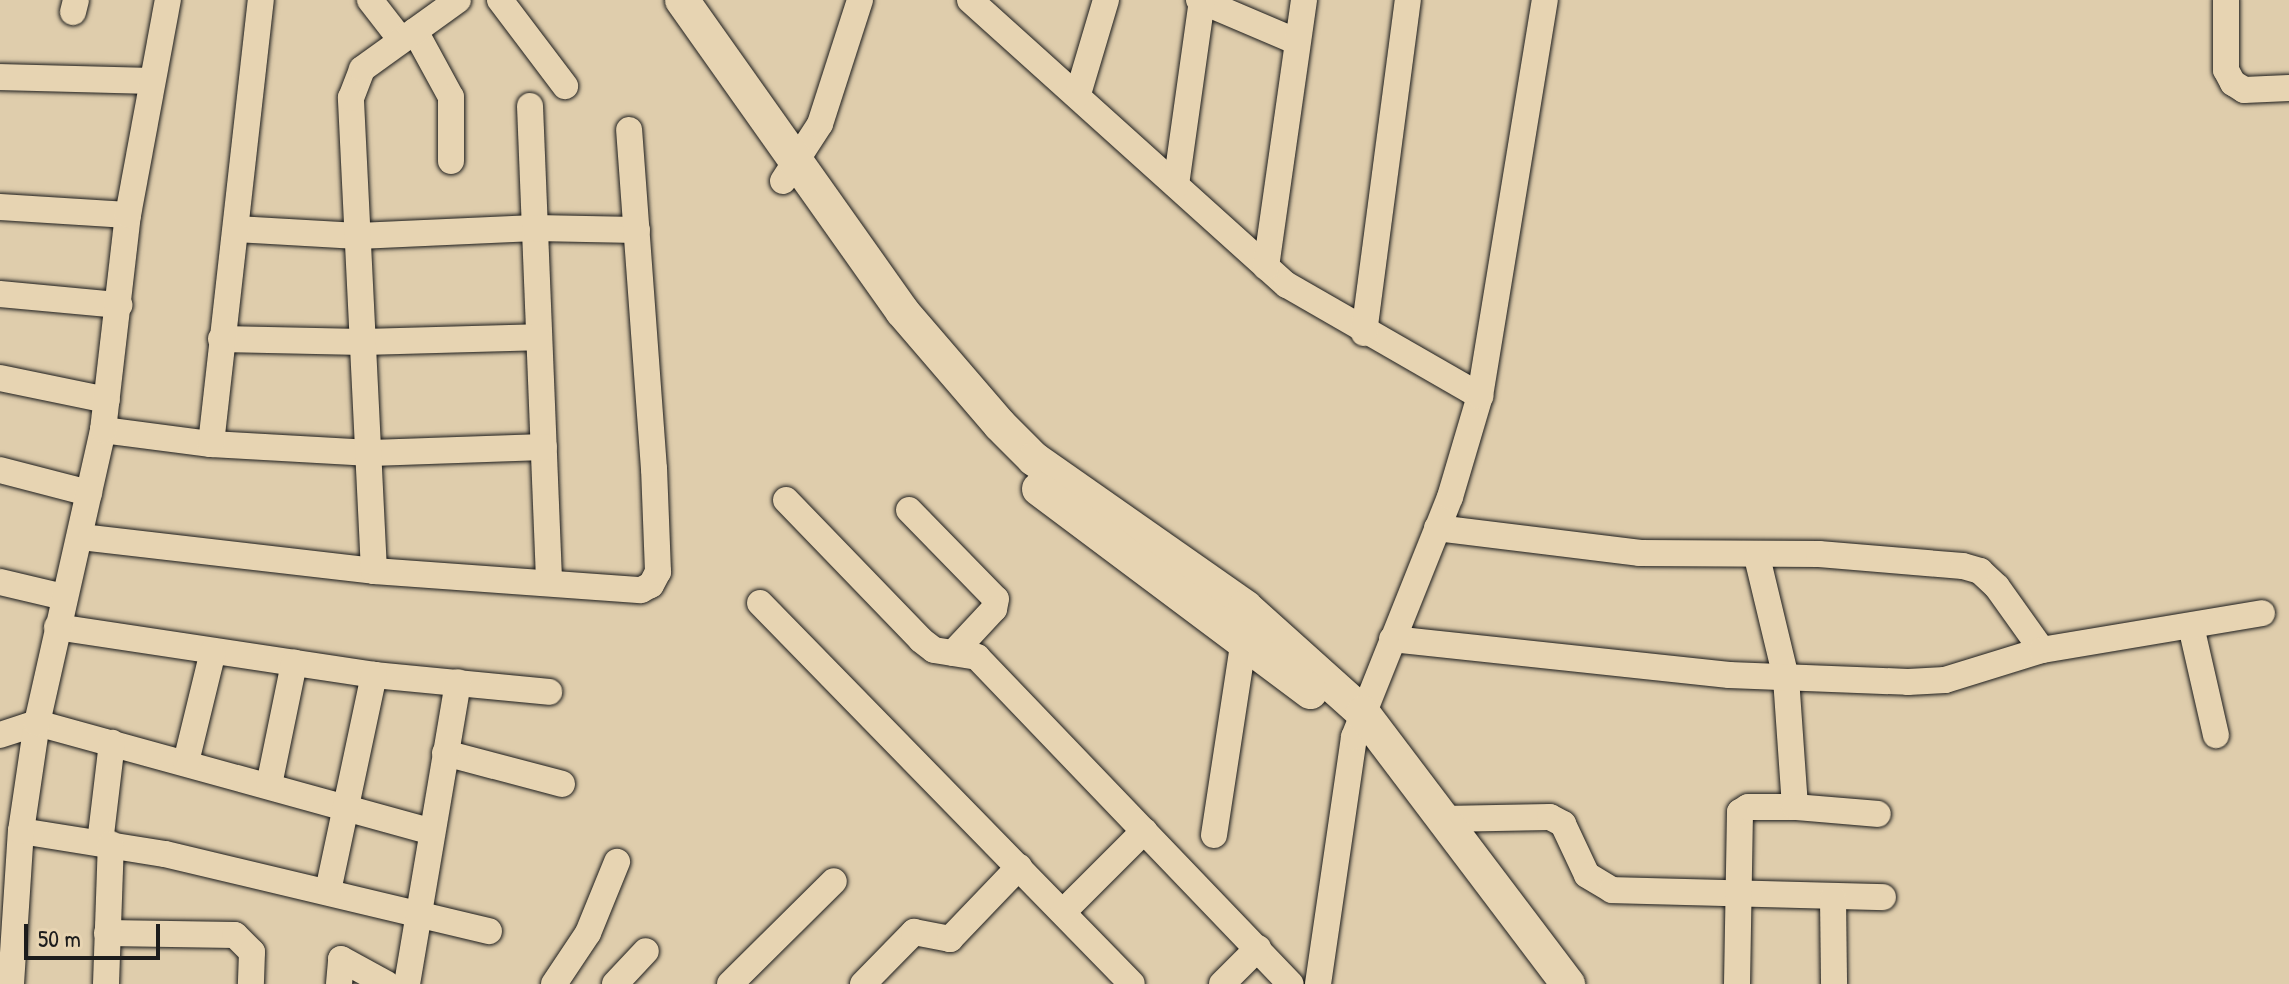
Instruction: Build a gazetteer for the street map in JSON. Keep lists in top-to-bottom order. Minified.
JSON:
{"scale_bar":"50 m"}
